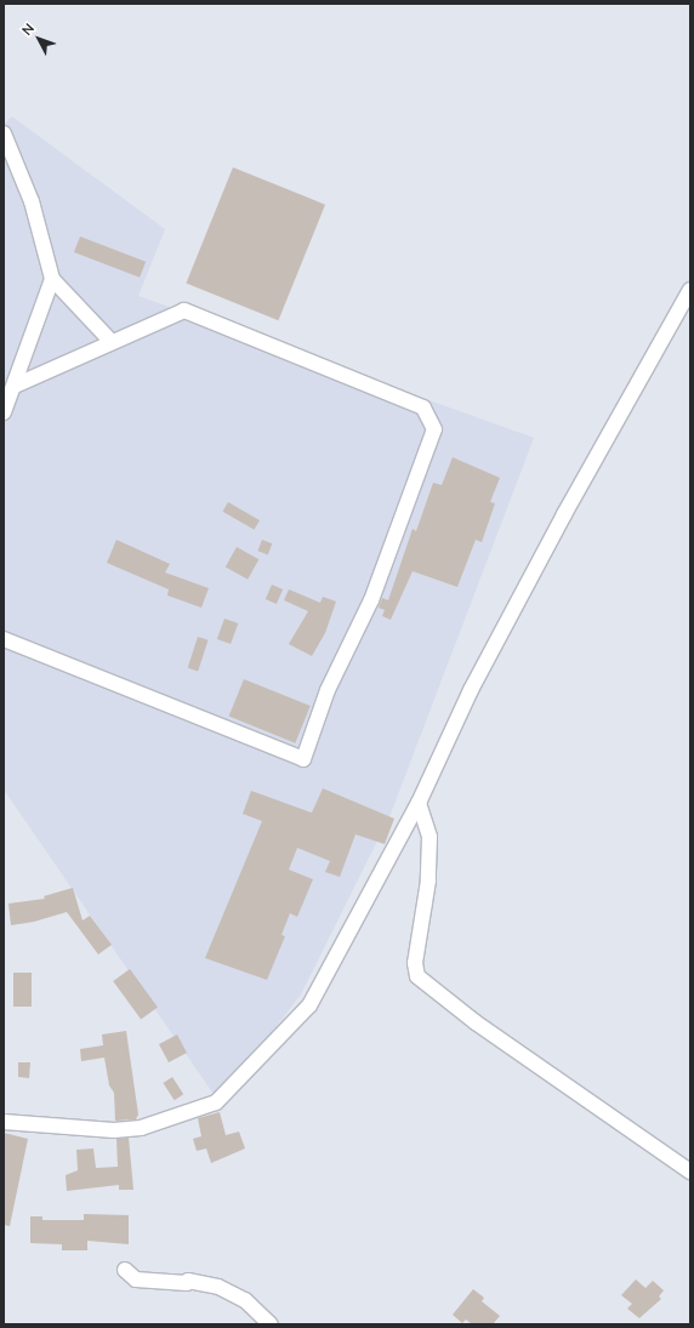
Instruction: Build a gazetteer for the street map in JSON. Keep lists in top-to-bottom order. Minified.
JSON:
{"north":"top left"}
